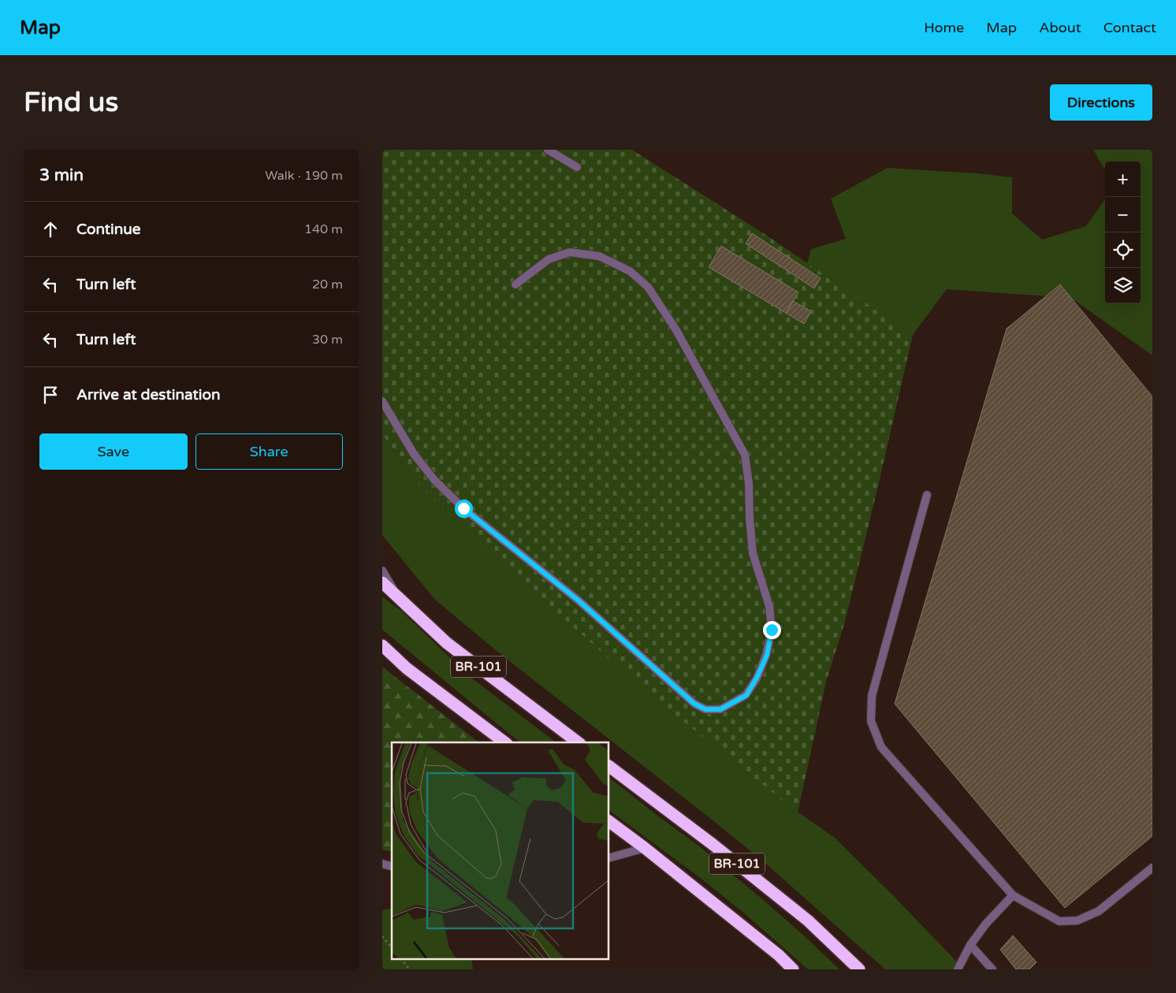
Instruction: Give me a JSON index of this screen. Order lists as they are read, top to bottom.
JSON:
{
  "streets": {
    "highway": ["BR-101"]
  },
  "page": {
    "header": "Map",
    "nav": [
      "Home",
      "Map",
      "About",
      "Contact"
    ],
    "buttons": [
      "Directions",
      ["Save", "Share"]
    ],
    "title": "Find us",
    "heading": ["3 min", "Walk · 190 m"],
    "map_buttons": ["+", "−"],
    "list": [
      ["Continue", "140 m"],
      ["Turn left", "20 m"],
      ["Turn left", "30 m"],
      "Arrive at destination"
    ]
  }
}
